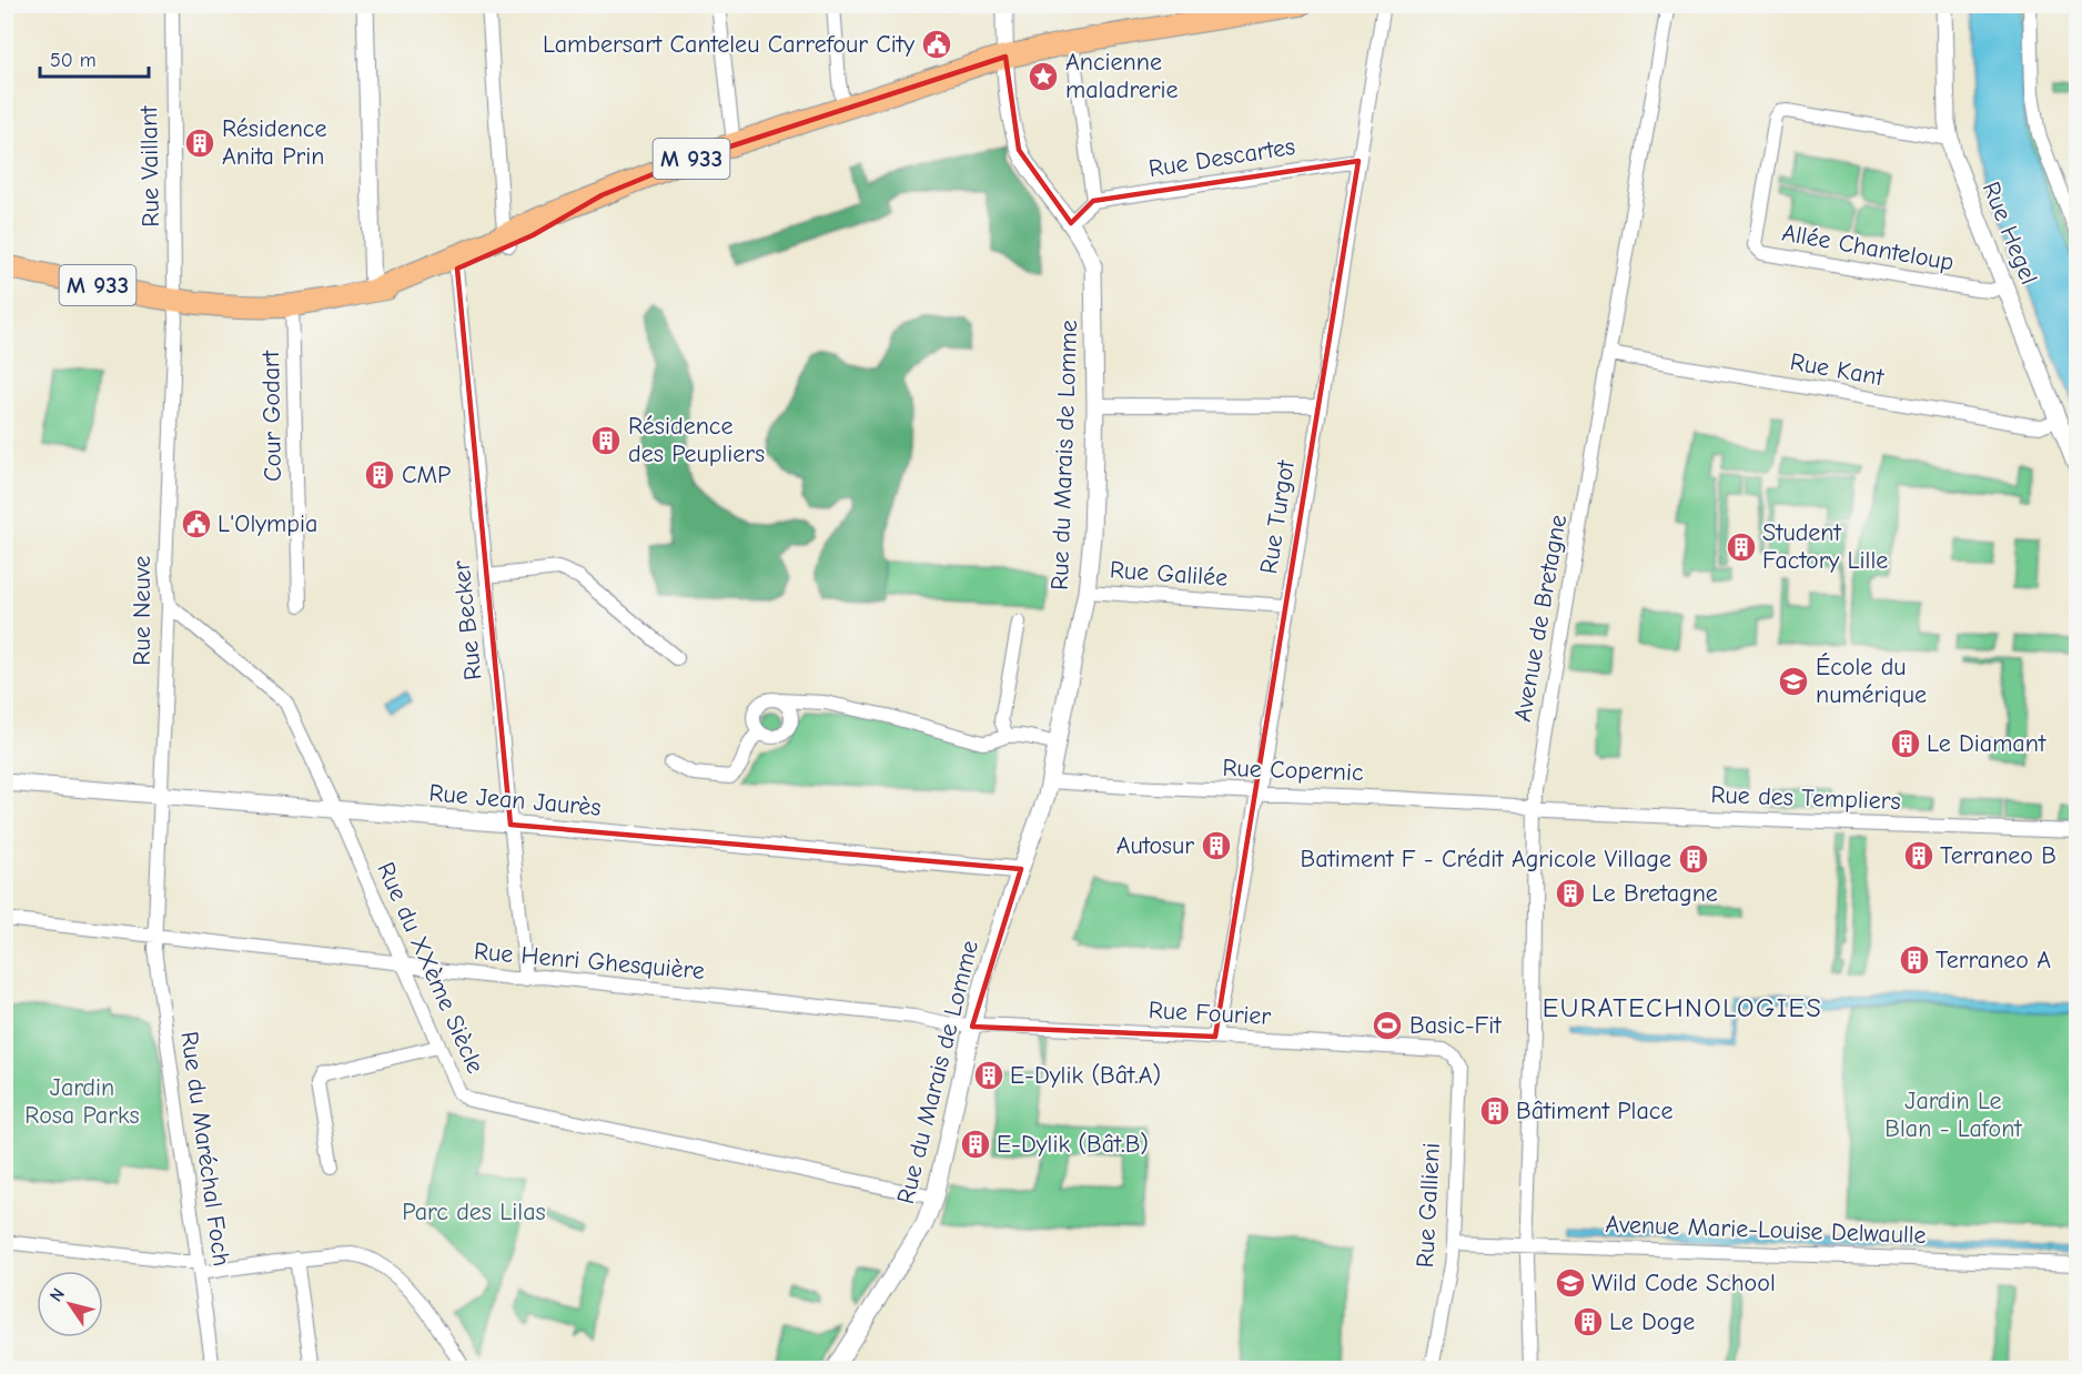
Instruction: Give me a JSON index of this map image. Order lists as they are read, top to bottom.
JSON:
{
  "streets": {
    "main road": ["M 933"],
    "street": [
      "Rue Descartes",
      "Rue Vaillant",
      "Rue Hegel",
      "Allée Chanteloup",
      "Rue Kant",
      "Cour Godart",
      "Rue du Marais de Lomme",
      "Rue Turgot",
      "Rue Galilée",
      "Rue Neuve",
      "Avenue de Bretagne",
      "Rue Becker",
      "Rue Copernic",
      "Rue des Templiers",
      "Rue Jean Jaurès",
      "Rue Henri Ghesquière",
      "Rue du XXème Siècle",
      "Rue Fourier",
      "Rue du Maréchal Foch",
      "Rue Gallieni",
      "Avenue Marie-Louise Delwaulle"
    ]
  },
  "crossings": [
    ["Rue Descartes", "Rue Turgot"],
    ["M 933", "Rue Vaillant"],
    ["M 933", "Cour Godart"],
    ["M 933", "Rue du Marais de Lomme"],
    ["M 933", "Rue Neuve"],
    ["M 933", "Rue Becker"],
    ["Rue Vaillant", "Rue Neuve"],
    ["Rue Hegel", "Allée Chanteloup"],
    ["Rue Hegel", "Rue Kant"],
    ["Rue Kant", "Avenue de Bretagne"],
    ["Rue du Marais de Lomme", "Rue Galilée"],
    ["Rue du Marais de Lomme", "Rue Copernic"],
    ["Rue du Marais de Lomme", "Rue Jean Jaurès"],
    ["Rue du Marais de Lomme", "Rue Henri Ghesquière"],
    ["Rue du Marais de Lomme", "Rue du XXème Siècle"],
    ["Rue du Marais de Lomme", "Rue Fourier"],
    ["Rue Turgot", "Rue Galilée"],
    ["Rue Turgot", "Rue Copernic"],
    ["Rue Turgot", "Rue Fourier"],
    ["Rue Neuve", "Rue Jean Jaurès"],
    ["Rue Neuve", "Rue Henri Ghesquière"],
    ["Rue Neuve", "Rue du XXème Siècle"],
    ["Rue Neuve", "Rue du Maréchal Foch"],
    ["Avenue de Bretagne", "Rue Copernic"],
    ["Avenue de Bretagne", "Rue des Templiers"],
    ["Avenue de Bretagne", "Avenue Marie-Louise Delwaulle"],
    ["Rue Becker", "Rue Jean Jaurès"],
    ["Rue Becker", "Rue Henri Ghesquière"],
    ["Rue Copernic", "Rue des Templiers"],
    ["Rue Jean Jaurès", "Rue du XXème Siècle"],
    ["Rue Henri Ghesquière", "Rue du XXème Siècle"],
    ["Rue Henri Ghesquière", "Rue Fourier"],
    ["Rue Henri Ghesquière", "Rue du Maréchal Foch"],
    ["Rue Fourier", "Rue Gallieni"],
    ["Rue Gallieni", "Avenue Marie-Louise Delwaulle"]
  ],
  "districts": ["EURATECHNOLOGIES"],
  "parks": ["Jardin Rosa Parks", "Jardin Le Blan - Lafont", "Parc des Lilas"],
  "places": {
    "public building": ["Lambersart Canteleu Carrefour City", "L'Olympia"],
    "place": ["Ancienne maladrerie"],
    "building": [
      "Résidence Anita Prin",
      "Résidence des Peupliers",
      "CMP",
      "Student Factory Lille",
      "Le Diamant",
      "Autosur",
      "Terraneo B",
      "Batiment F - Crédit Agricole Village",
      "Le Bretagne",
      "Terraneo A",
      "E-Dylik (Bât.A)",
      "Bâtiment Place",
      "E-Dylik (Bât.B)",
      "Le Doge"
    ],
    "school or university": ["École du numérique", "Wild Code School"],
    "sports": ["Basic-Fit"]
  },
  "scale_bar": "50 m",
  "north": "top left"
}
